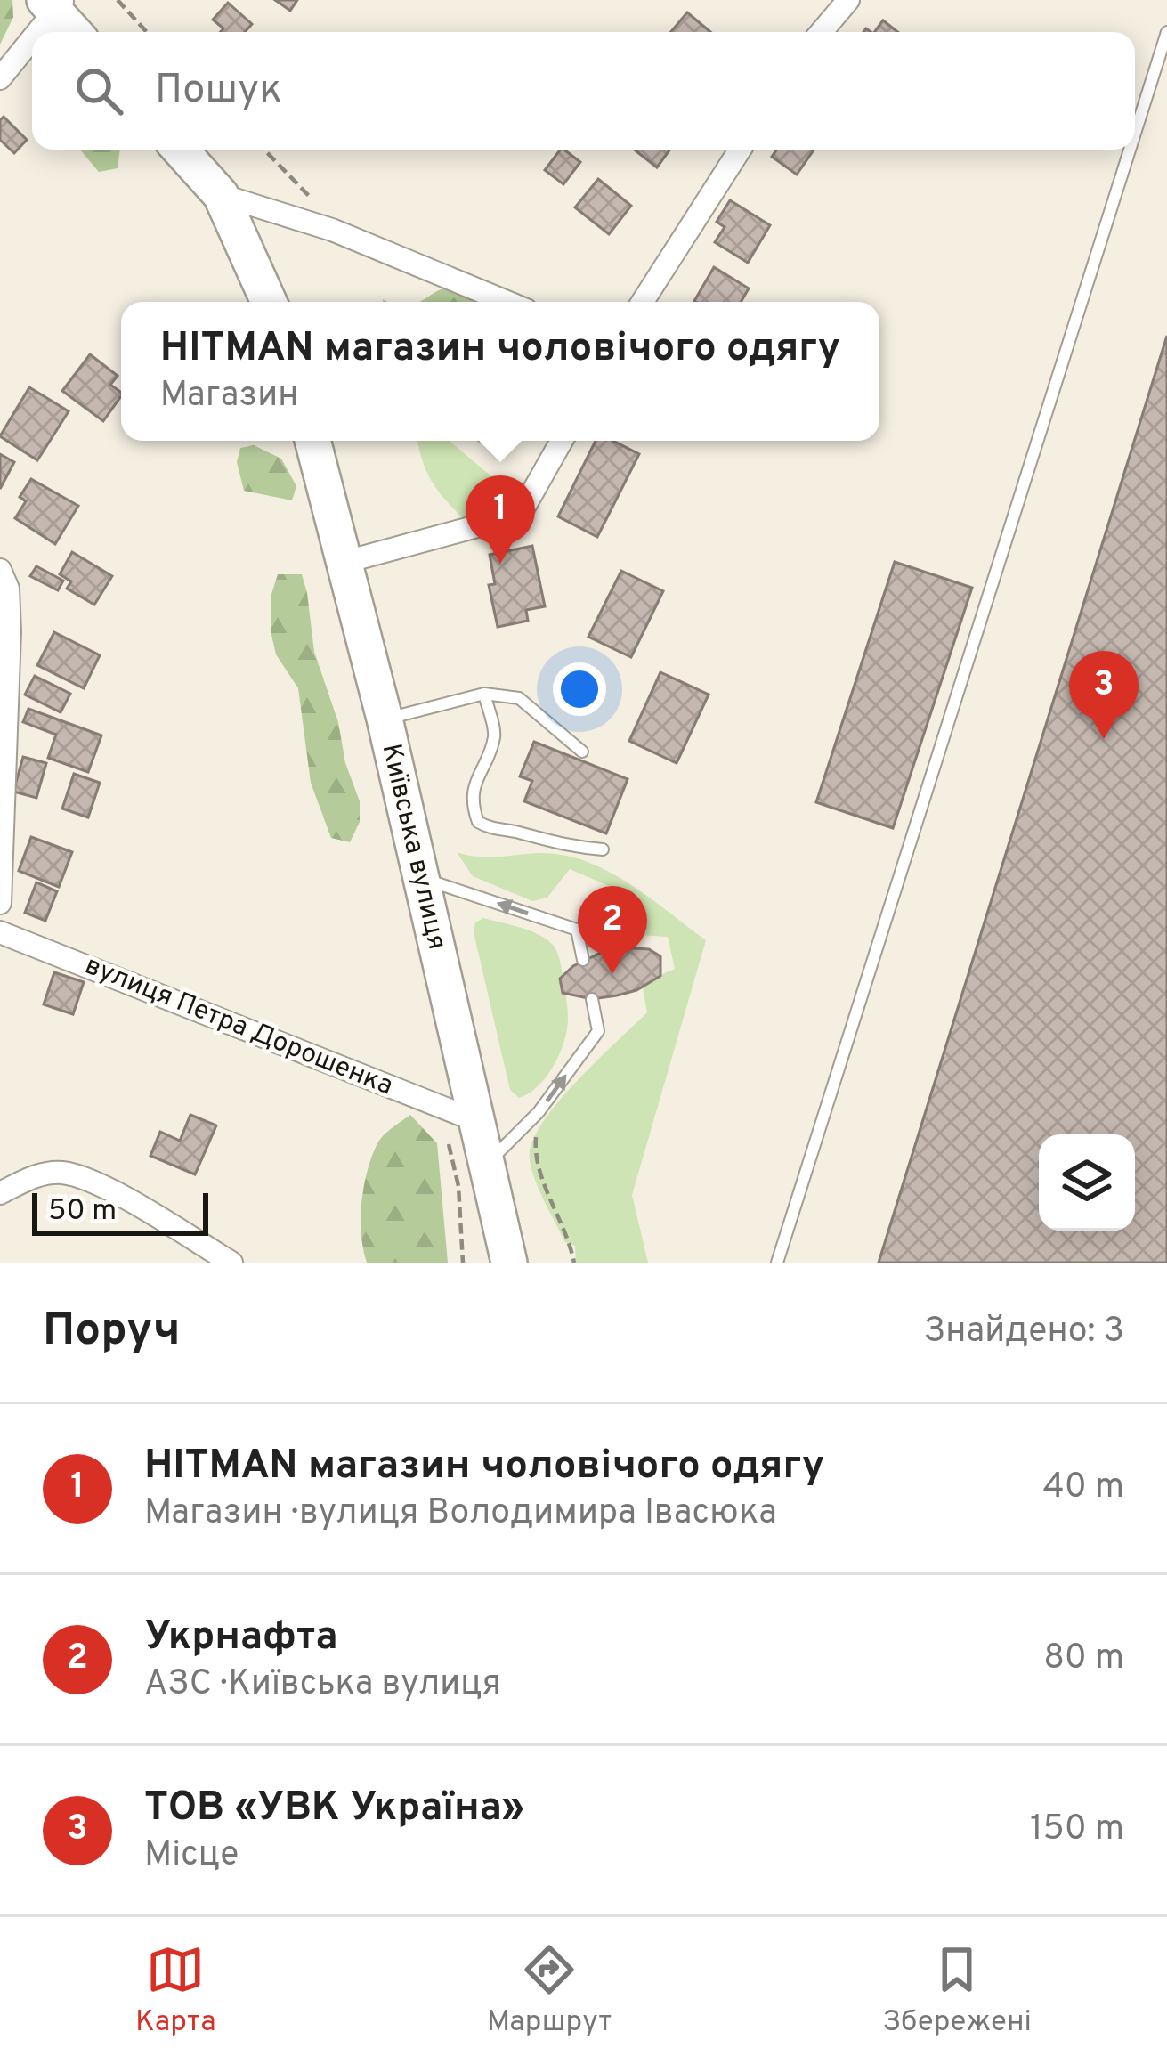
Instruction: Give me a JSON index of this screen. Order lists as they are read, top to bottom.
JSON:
{
  "streets": {
    "highway": ["Київська вулиця"],
    "street": ["вулиця Петра Дорошенка"]
  },
  "crossings": [
    ["Київська вулиця", "вулиця Петра Дорошенка"]
  ],
  "scale_bar": "50 m",
  "page": {
    "search": "Пошук",
    "popup": ["HITMAN магазин чоловічого одягу", "Магазин"],
    "pins": ["1", "3", "2"],
    "scale": "50 m",
    "heading": ["Поруч", "Знайдено: 3"],
    "list": [
      {
        "mark": "1",
        "name": "HITMAN магазин чоловічого одягу",
        "note": "Магазин · вулиця Володимира Івасюка",
        "value": "40 m"
      },
      {
        "mark": "2",
        "name": "Укрнафта",
        "note": "АЗС · Київська вулиця",
        "value": "80 m"
      },
      {
        "mark": "3",
        "name": "ТОВ «УВК Україна»",
        "note": "Місце",
        "value": "150 m"
      }
    ],
    "nav": ["Карта", "Маршрут", "Збережені"]
  }
}
